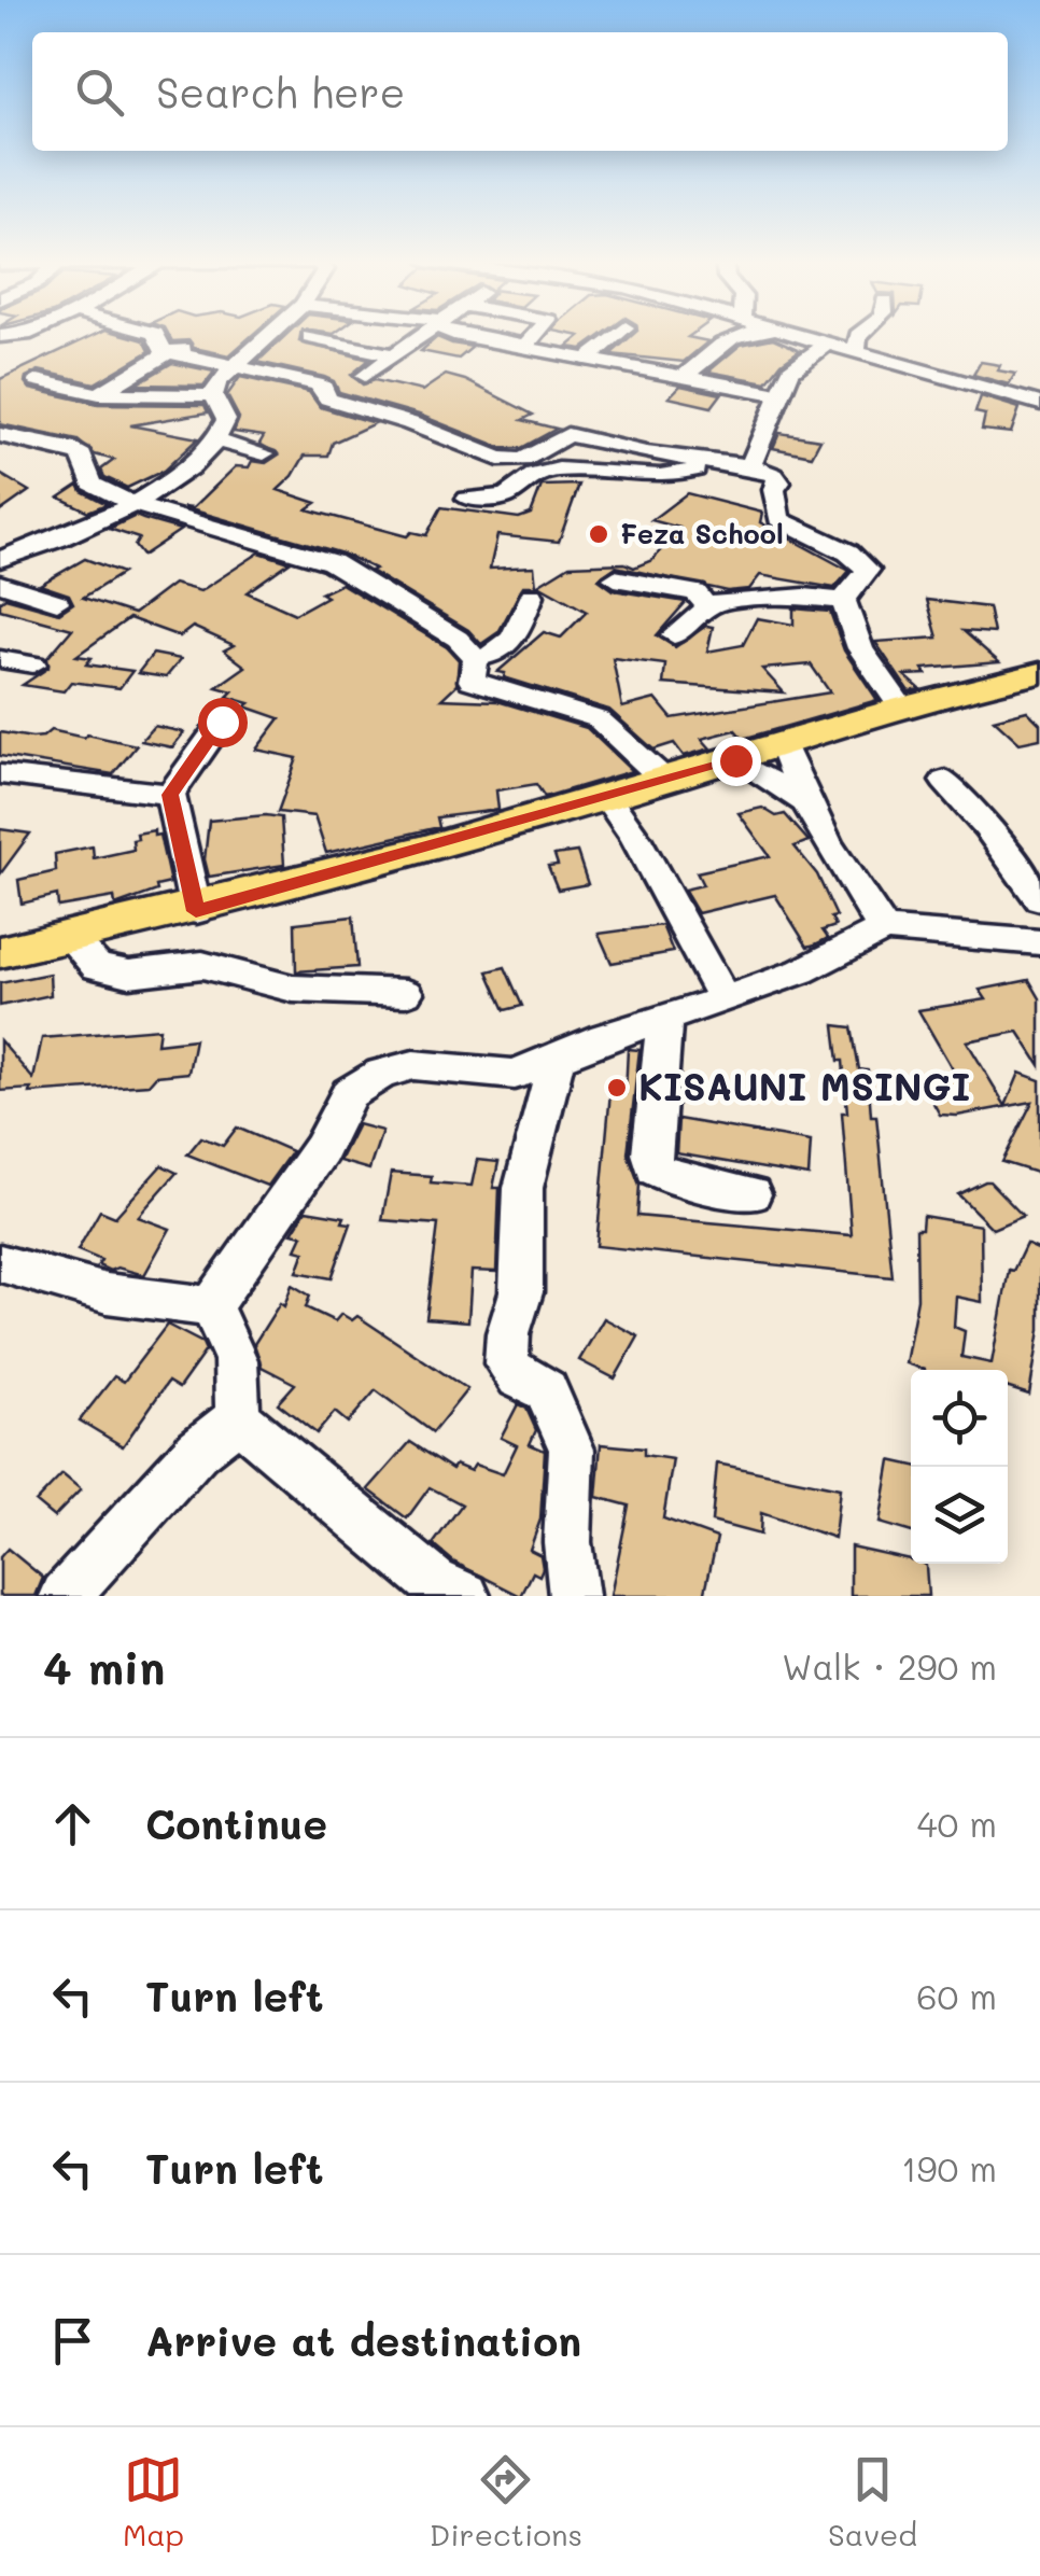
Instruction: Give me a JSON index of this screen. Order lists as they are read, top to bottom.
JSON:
{
  "places": ["Feza School", "KISAUNI MSINGI"],
  "page": {
    "search": "Search here",
    "heading": ["4 min", "Walk · 290 m"],
    "list": [
      ["Continue", "40 m"],
      ["Turn left", "60 m"],
      ["Turn left", "190 m"],
      "Arrive at destination"
    ],
    "nav": ["Map", "Directions", "Saved"]
  }
}
